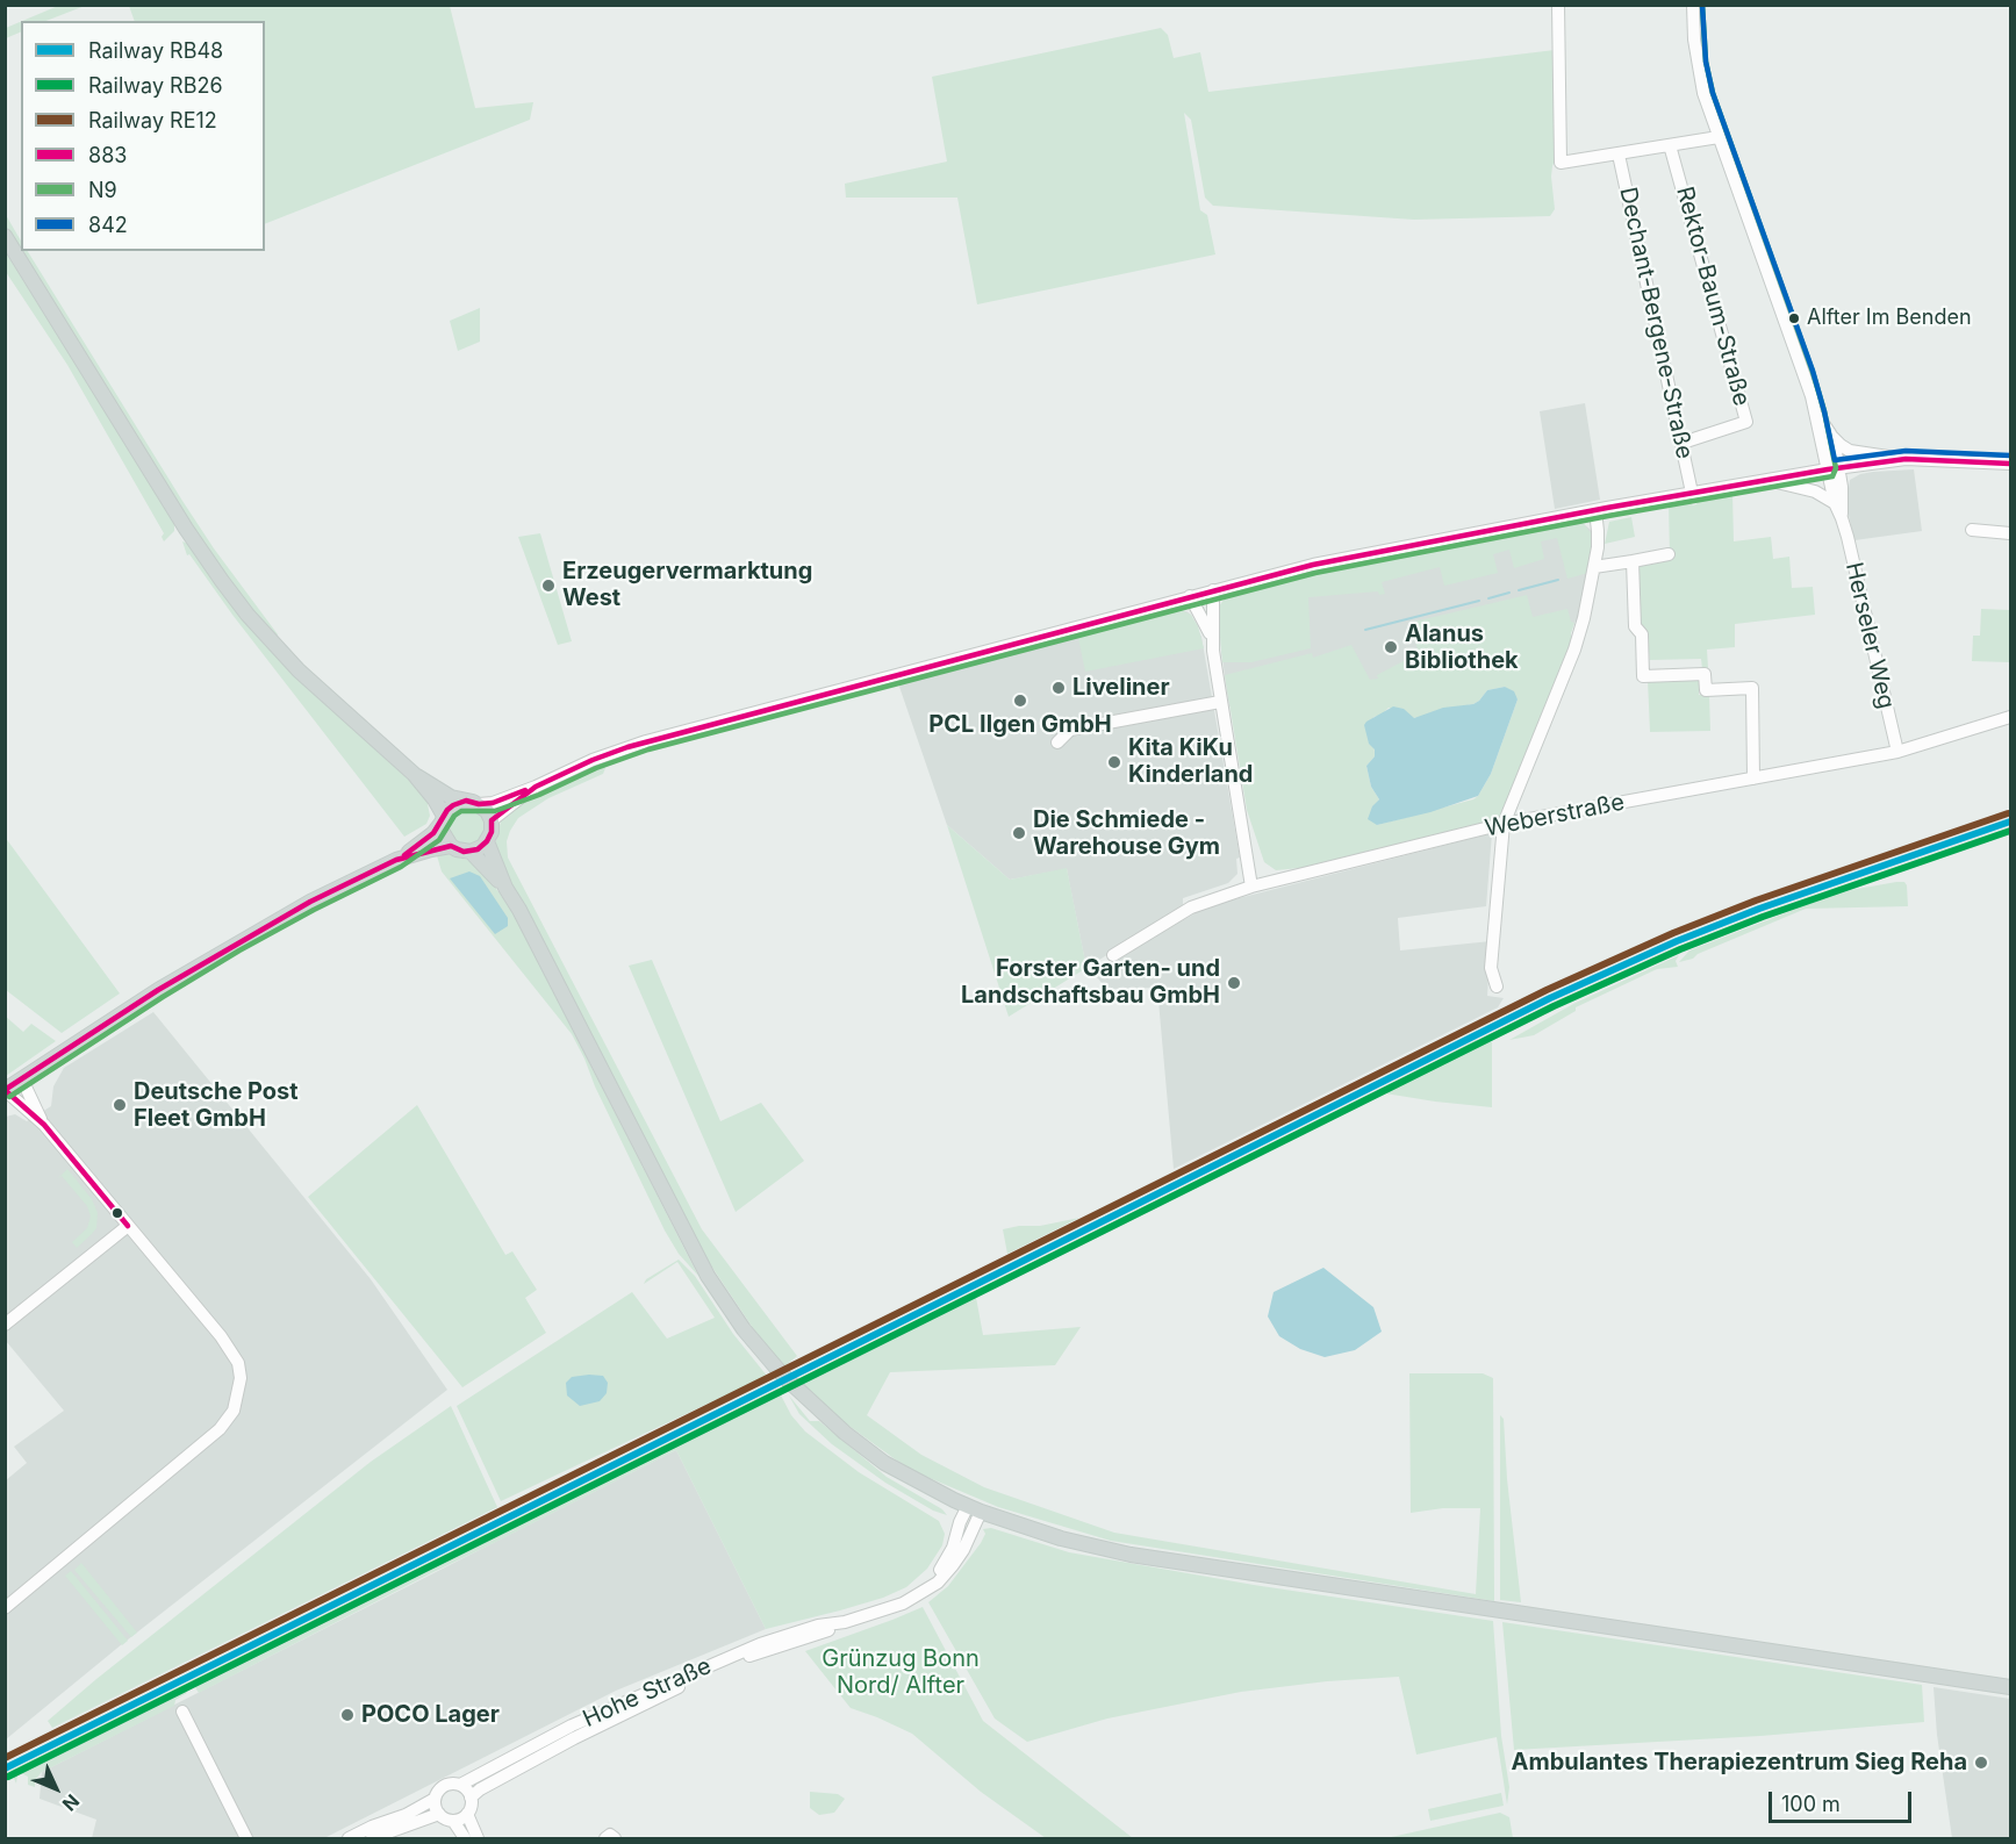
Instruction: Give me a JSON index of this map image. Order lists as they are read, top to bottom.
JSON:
{
  "streets": {
    "street": [
      "Rektor-Baum-Straße",
      "Dechant-Bergene-Straße",
      "Herseler Weg",
      "Weberstraße",
      "Hohe Straße"
    ]
  },
  "crossings": [
    ["Rektor-Baum-Straße", "Dechant-Bergene-Straße"],
    ["Herseler Weg", "Weberstraße"]
  ],
  "parks": ["Grünzug Bonn Nord/ Alfter"],
  "places": [
    "Alfter Im Benden",
    "Erzeugervermarktung West",
    "Alanus Bibliothek",
    "Liveliner",
    "PCL Ilgen GmbH",
    "Kita KiKu Kinderland",
    "Die Schmiede - Warehouse Gym",
    "Forster Garten- und Landschaftsbau GmbH",
    "Deutsche Post Fleet GmbH",
    "POCO Lager",
    "Ambulantes Therapiezentrum Sieg Reha"
  ],
  "lines": [
    "transit line N9",
    "transit line 842",
    "transit line 883",
    "rail line RE12",
    "rail line RB48",
    "rail line RB26"
  ],
  "legend": [
    "Railway RB48",
    "Railway RB26",
    "Railway RE12",
    "883",
    "N9",
    "842"
  ],
  "scale_bar": "100 m",
  "north": "bottom right"
}
